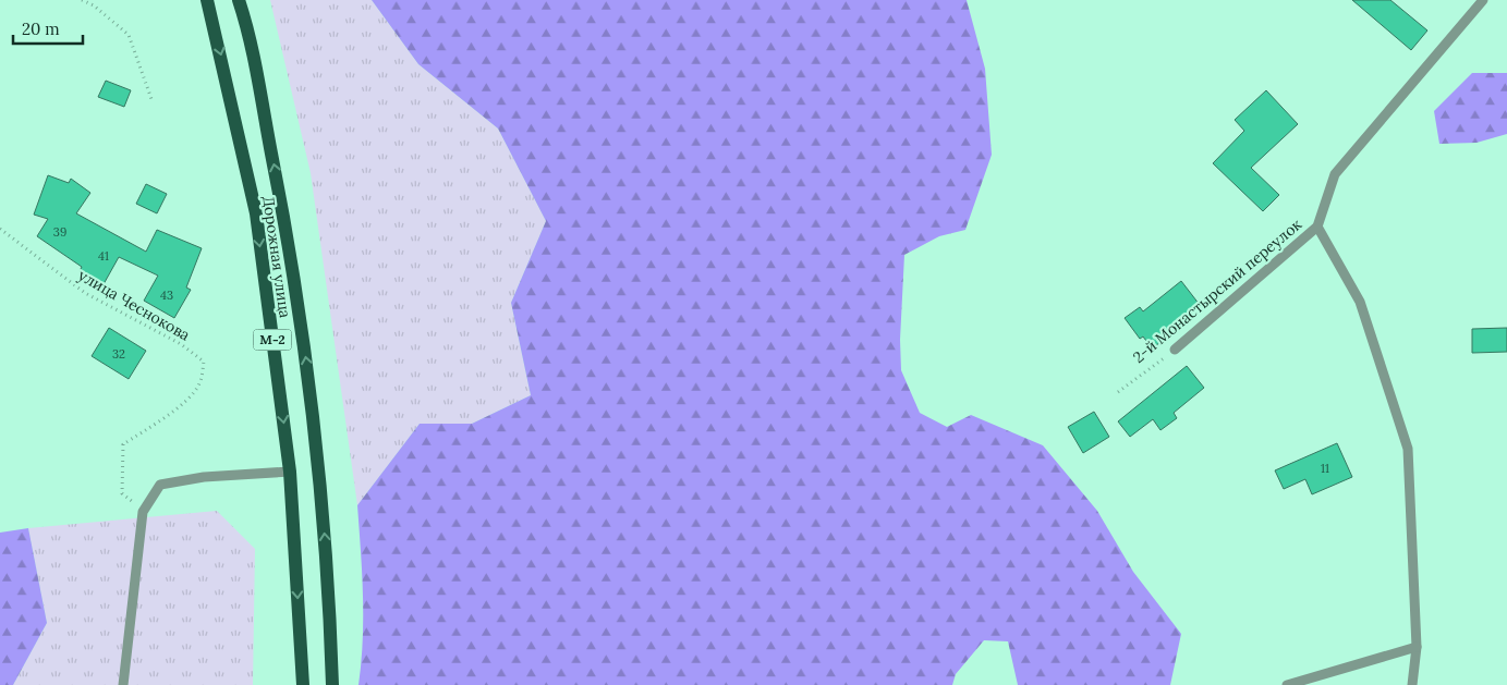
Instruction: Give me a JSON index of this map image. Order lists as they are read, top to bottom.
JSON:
{
  "streets": {
    "main road": ["Дорожная улица", "М-2"],
    "lane": ["2-й Монастырский переулок"],
    "path": ["улица Чеснокова"]
  },
  "house_numbers": [
    "39",
    "41",
    "43",
    "32",
    "11"
  ],
  "scale_bar": "20 m"
}
